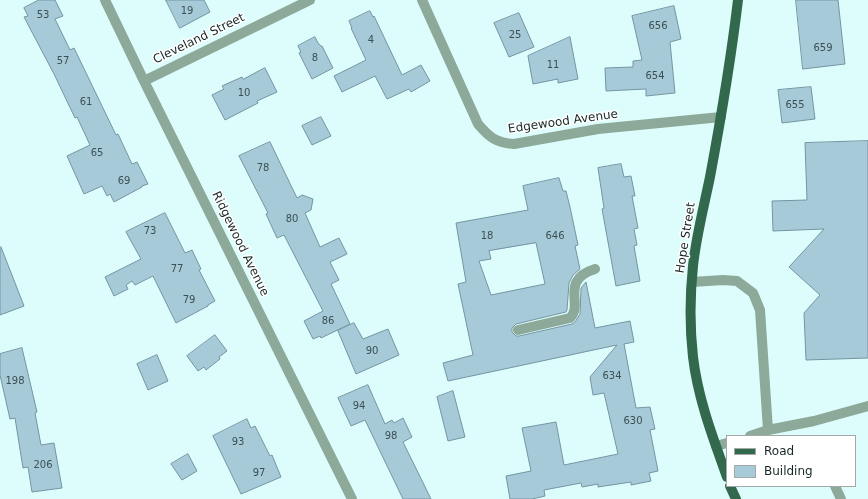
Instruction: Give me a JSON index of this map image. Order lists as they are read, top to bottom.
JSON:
{
  "streets": {
    "main road": ["Hope Street"],
    "street": ["Cleveland Street", "Edgewood Avenue", "Ridgewood Avenue"]
  },
  "crossings": [
    ["Cleveland Street", "Ridgewood Avenue"],
    ["Edgewood Avenue", "Hope Street"]
  ],
  "house_numbers": [
    "19",
    "53",
    "656",
    "25",
    "4",
    "659",
    "8",
    "57",
    "11",
    "654",
    "10",
    "61",
    "655",
    "65",
    "78",
    "69",
    "80",
    "73",
    "18",
    "646",
    "77",
    "79",
    "86",
    "90",
    "634",
    "198",
    "94",
    "630",
    "98",
    "93",
    "206",
    "97"
  ],
  "legend": ["Road", "Building"]
}
